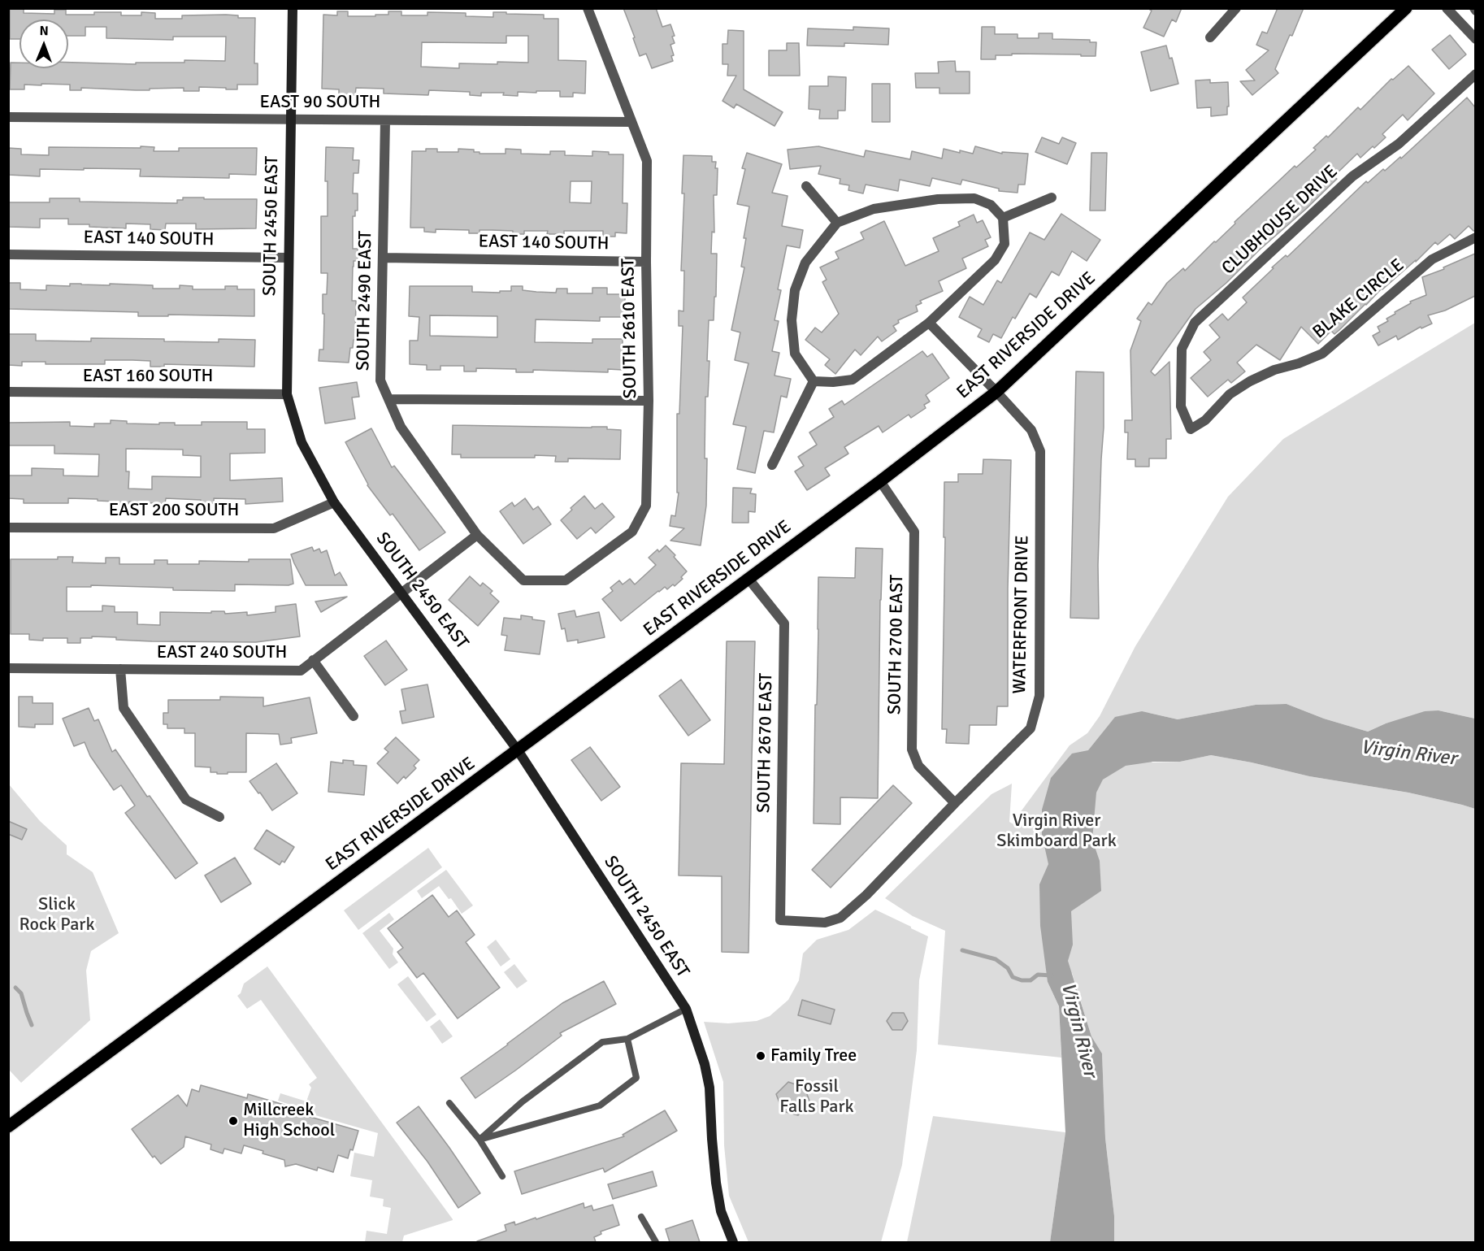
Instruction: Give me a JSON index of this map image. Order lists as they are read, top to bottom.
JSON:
{
  "streets": {
    "main road": ["EAST RIVERSIDE DRIVE"],
    "street": [
      "EAST 90 SOUTH",
      "CLUBHOUSE DRIVE",
      "SOUTH 2450 EAST",
      "EAST 140 SOUTH",
      "BLAKE CIRCLE",
      "SOUTH 2490 EAST",
      "SOUTH 2610 EAST",
      "EAST 160 SOUTH",
      "EAST 200 SOUTH",
      "WATERFRONT DRIVE",
      "SOUTH 2700 EAST",
      "EAST 240 SOUTH",
      "SOUTH 2670 EAST"
    ]
  },
  "crossings": [
    ["EAST 90 SOUTH", "SOUTH 2450 EAST"],
    ["EAST 90 SOUTH", "SOUTH 2490 EAST"],
    ["EAST 90 SOUTH", "SOUTH 2610 EAST"],
    ["CLUBHOUSE DRIVE", "BLAKE CIRCLE"],
    ["SOUTH 2450 EAST", "EAST 140 SOUTH"],
    ["SOUTH 2450 EAST", "EAST RIVERSIDE DRIVE"],
    ["SOUTH 2450 EAST", "EAST 160 SOUTH"],
    ["SOUTH 2450 EAST", "EAST 200 SOUTH"],
    ["SOUTH 2450 EAST", "EAST 240 SOUTH"],
    ["EAST 140 SOUTH", "SOUTH 2490 EAST"],
    ["EAST 140 SOUTH", "SOUTH 2610 EAST"],
    ["SOUTH 2490 EAST", "SOUTH 2610 EAST"],
    ["SOUTH 2490 EAST", "EAST 240 SOUTH"],
    ["EAST RIVERSIDE DRIVE", "WATERFRONT DRIVE"],
    ["EAST RIVERSIDE DRIVE", "SOUTH 2700 EAST"],
    ["EAST RIVERSIDE DRIVE", "SOUTH 2670 EAST"],
    ["WATERFRONT DRIVE", "SOUTH 2700 EAST"],
    ["WATERFRONT DRIVE", "SOUTH 2670 EAST"]
  ],
  "water": ["Virgin River"],
  "parks": ["Virgin River Skimboard Park", "Slick Rock Park", "Fossil Falls Park"],
  "places": ["Family Tree", "Millcreek High School"],
  "north": "top"
}
